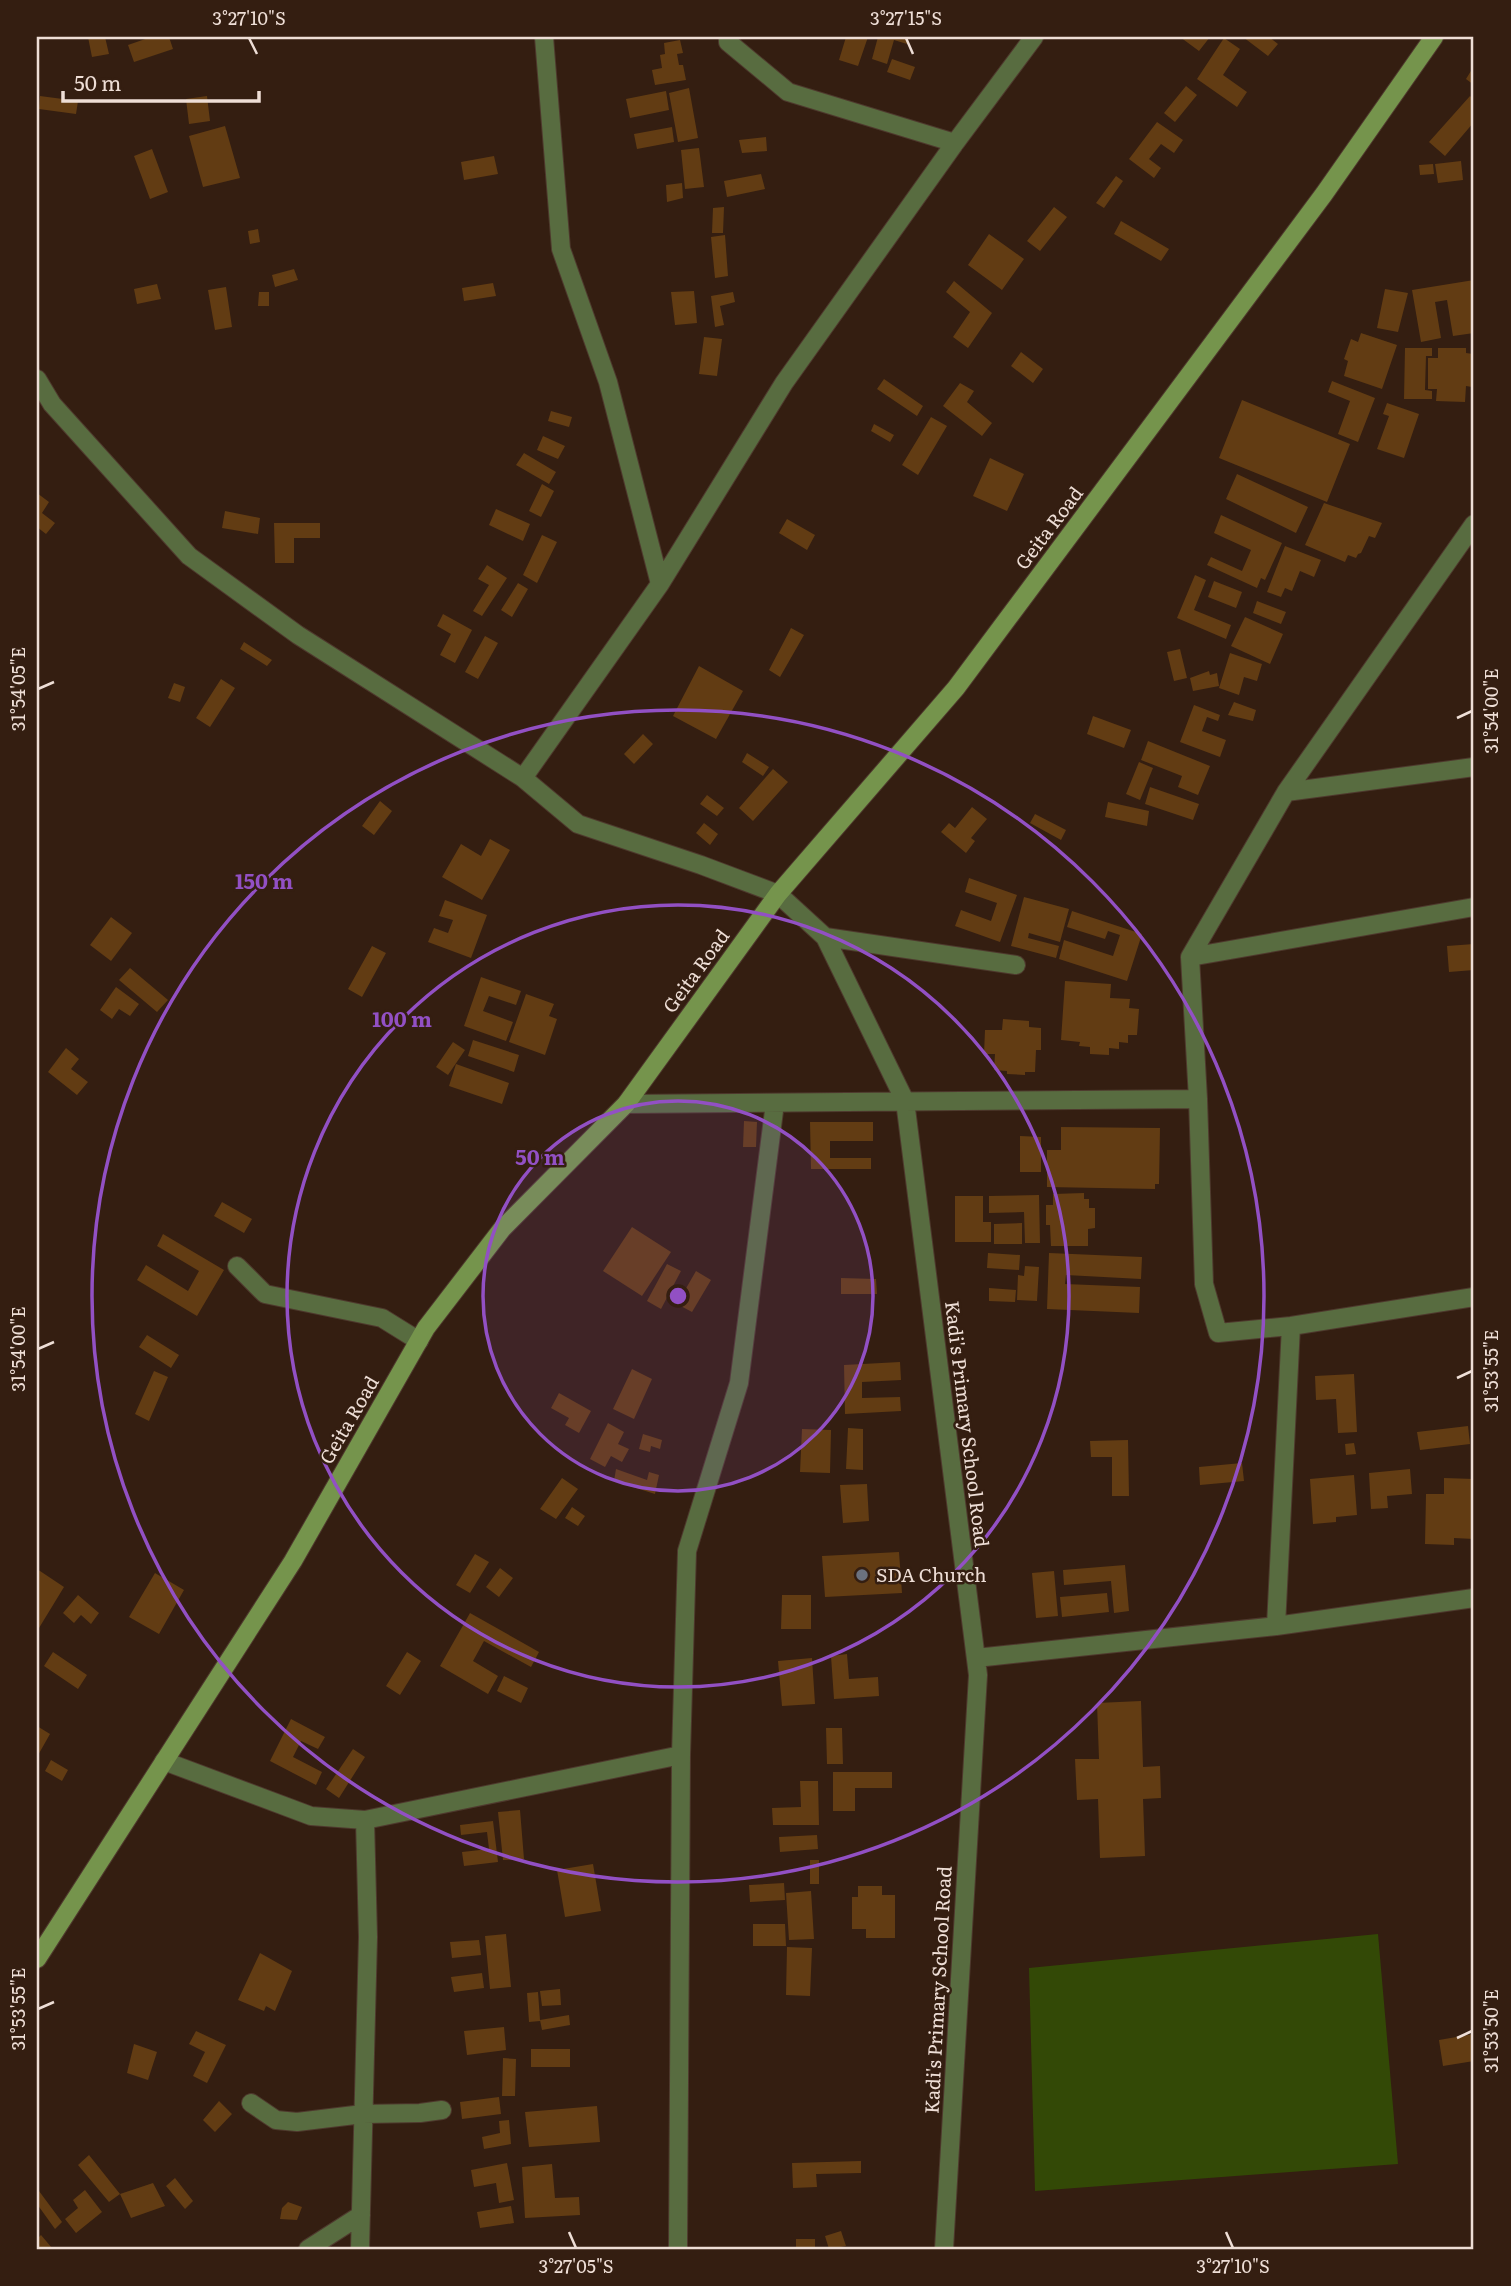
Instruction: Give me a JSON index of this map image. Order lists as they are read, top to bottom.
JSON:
{
  "streets": {
    "main road": ["Geita Road"],
    "street": ["Kadi's Primary School Road"]
  },
  "crossings": [
    ["Geita Road", "Kadi's Primary School Road"]
  ],
  "places": ["SDA Church"],
  "scale_bar": "50 m",
  "coordinates": [
    "3°27'10\"S",
    "3°27'15\"S",
    "31°54'05\"E",
    "31°54'00\"E",
    "31°53'55\"E",
    "31°53'50\"E",
    "3°27'05\"S"
  ],
  "rings": ["150 m", "100 m", "50 m"]
}
